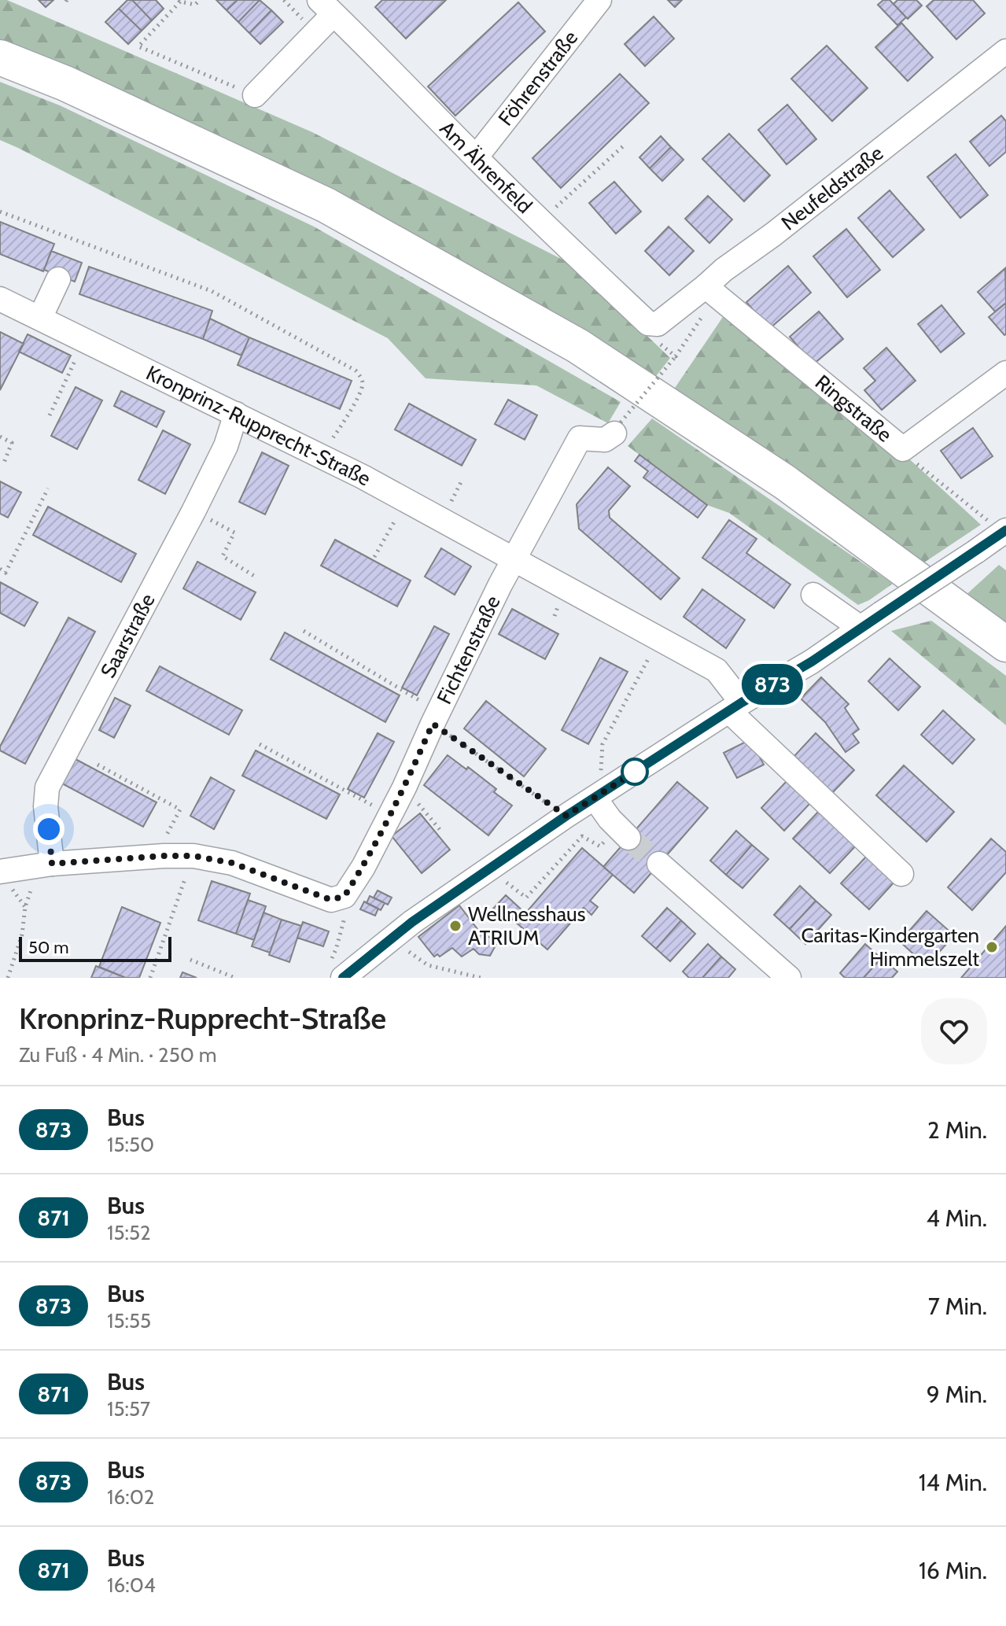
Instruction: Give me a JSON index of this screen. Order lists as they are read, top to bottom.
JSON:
{
  "streets": {
    "street": [
      "Föhrenstraße",
      "Am Ährenfeld",
      "Neufeldstraße",
      "Ringstraße",
      "Kronprinz-Rupprecht-Straße",
      "Saarstraße",
      "Fichtenstraße"
    ]
  },
  "crossings": [
    ["Föhrenstraße", "Am Ährenfeld"],
    ["Am Ährenfeld", "Neufeldstraße"],
    ["Neufeldstraße", "Ringstraße"],
    ["Kronprinz-Rupprecht-Straße", "Saarstraße"],
    ["Kronprinz-Rupprecht-Straße", "Fichtenstraße"],
    ["Saarstraße", "Fichtenstraße"]
  ],
  "places": ["Wellnesshaus ATRIUM", "Caritas-Kindergarten Himmelszelt"],
  "lines": ["bus line 873"],
  "scale_bar": "50 m",
  "page": {
    "on_map": "873",
    "scale": "50 m",
    "heading": ["Kronprinz-Rupprecht-Straße", "Zu Fuß · 4 Min. · 250 m"],
    "list": [
      {
        "mark": "873",
        "name": "Bus",
        "note": "15:50",
        "value": "2 Min."
      },
      {
        "mark": "871",
        "name": "Bus",
        "note": "15:52",
        "value": "4 Min."
      },
      {
        "mark": "873",
        "name": "Bus",
        "note": "15:55",
        "value": "7 Min."
      },
      {
        "mark": "871",
        "name": "Bus",
        "note": "15:57",
        "value": "9 Min."
      },
      {
        "mark": "873",
        "name": "Bus",
        "note": "16:02",
        "value": "14 Min."
      },
      {
        "mark": "871",
        "name": "Bus",
        "note": "16:04",
        "value": "16 Min."
      }
    ]
  }
}
